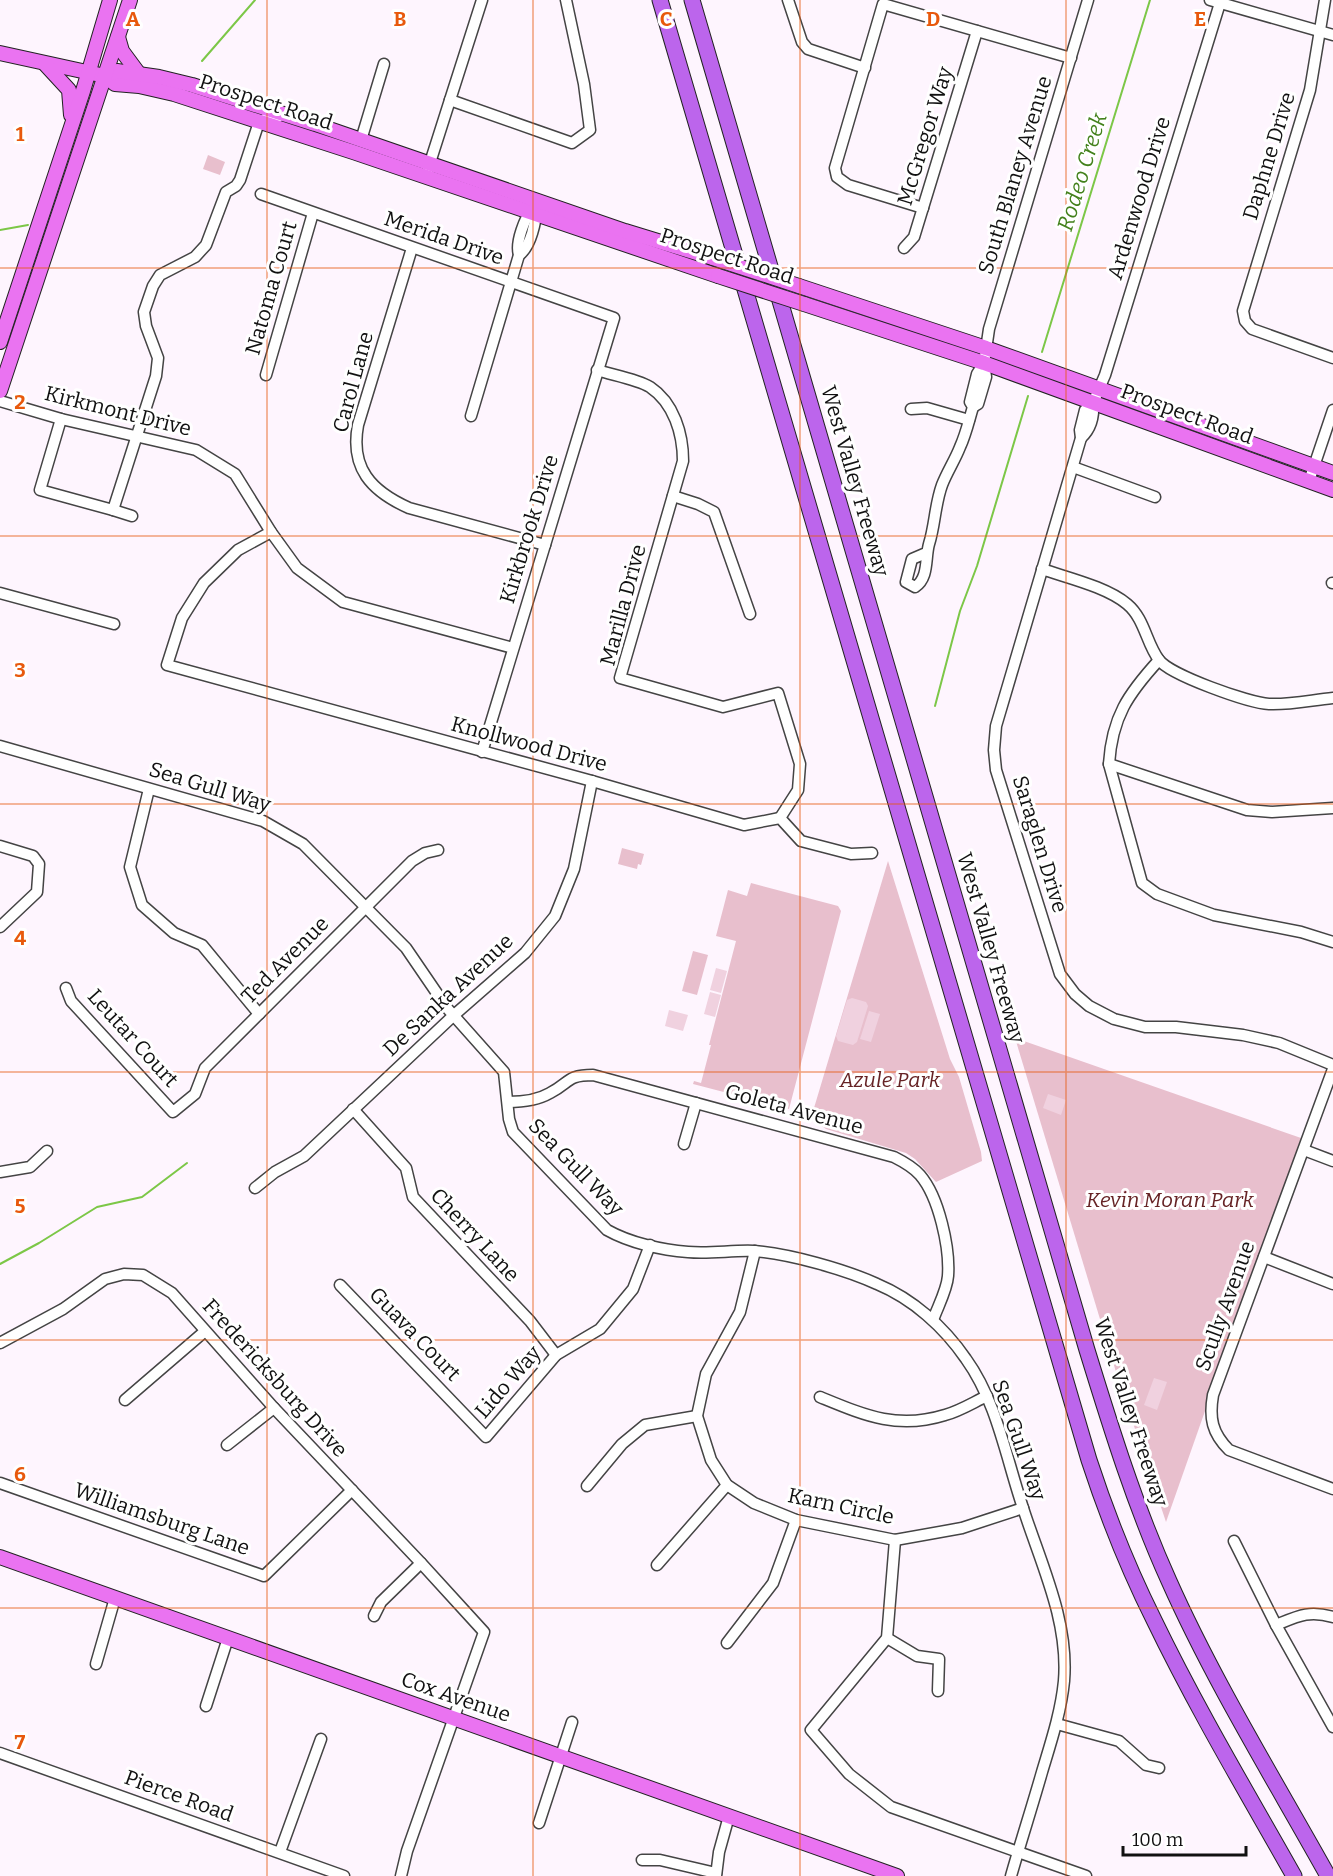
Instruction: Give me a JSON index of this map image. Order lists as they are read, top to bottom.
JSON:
{
  "streets": {
    "highway": ["West Valley Freeway"],
    "main road": ["Prospect Road", "Cox Avenue"],
    "street": [
      "McGregor Way",
      "Daphne Drive",
      "South Blaney Avenue",
      "Ardenwood Drive",
      "Merida Drive",
      "Natoma Court",
      "Carol Lane",
      "Kirkmont Drive",
      "Kirkbrook Drive",
      "Marilla Drive",
      "Knollwood Drive",
      "Sea Gull Way",
      "Saraglen Drive",
      "Ted Avenue",
      "De Sanka Avenue",
      "Leutar Court",
      "Goleta Avenue",
      "Cherry Lane",
      "Scully Avenue",
      "Guava Court",
      "Fredericksburg Drive",
      "Lido Way",
      "Karn Circle",
      "Williamsburg Lane",
      "Pierce Road"
    ]
  },
  "crossings": [
    ["Prospect Road", "South Blaney Avenue"],
    ["Prospect Road", "Ardenwood Drive"],
    ["Prospect Road", "Saraglen Drive"],
    ["Ardenwood Drive", "Saraglen Drive"],
    ["Merida Drive", "Natoma Court"],
    ["Merida Drive", "Carol Lane"],
    ["Merida Drive", "Kirkbrook Drive"],
    ["Carol Lane", "Kirkbrook Drive"],
    ["Kirkmont Drive", "Kirkbrook Drive"],
    ["Kirkmont Drive", "Knollwood Drive"],
    ["Kirkbrook Drive", "Marilla Drive"],
    ["Kirkbrook Drive", "Knollwood Drive"],
    ["Marilla Drive", "Knollwood Drive"],
    ["Knollwood Drive", "De Sanka Avenue"],
    ["Sea Gull Way", "Ted Avenue"],
    ["Sea Gull Way", "De Sanka Avenue"],
    ["Sea Gull Way", "Goleta Avenue"],
    ["Sea Gull Way", "Lido Way"],
    ["Sea Gull Way", "Karn Circle"],
    ["Saraglen Drive", "Scully Avenue"],
    ["Ted Avenue", "Leutar Court"],
    ["De Sanka Avenue", "Cherry Lane"],
    ["Cherry Lane", "Lido Way"],
    ["Guava Court", "Lido Way"],
    ["Fredericksburg Drive", "Williamsburg Lane"],
    ["Fredericksburg Drive", "Cox Avenue"]
  ],
  "water": ["Rodeo Creek"],
  "parks": ["Azule Park", "Kevin Moran Park"],
  "scale_bar": "100 m",
  "grid": {
    "columns": [
      "A",
      "B",
      "C",
      "D",
      "E"
    ],
    "rows": [
      "1",
      "2",
      "3",
      "4",
      "5",
      "6",
      "7"
    ]
  }
}
